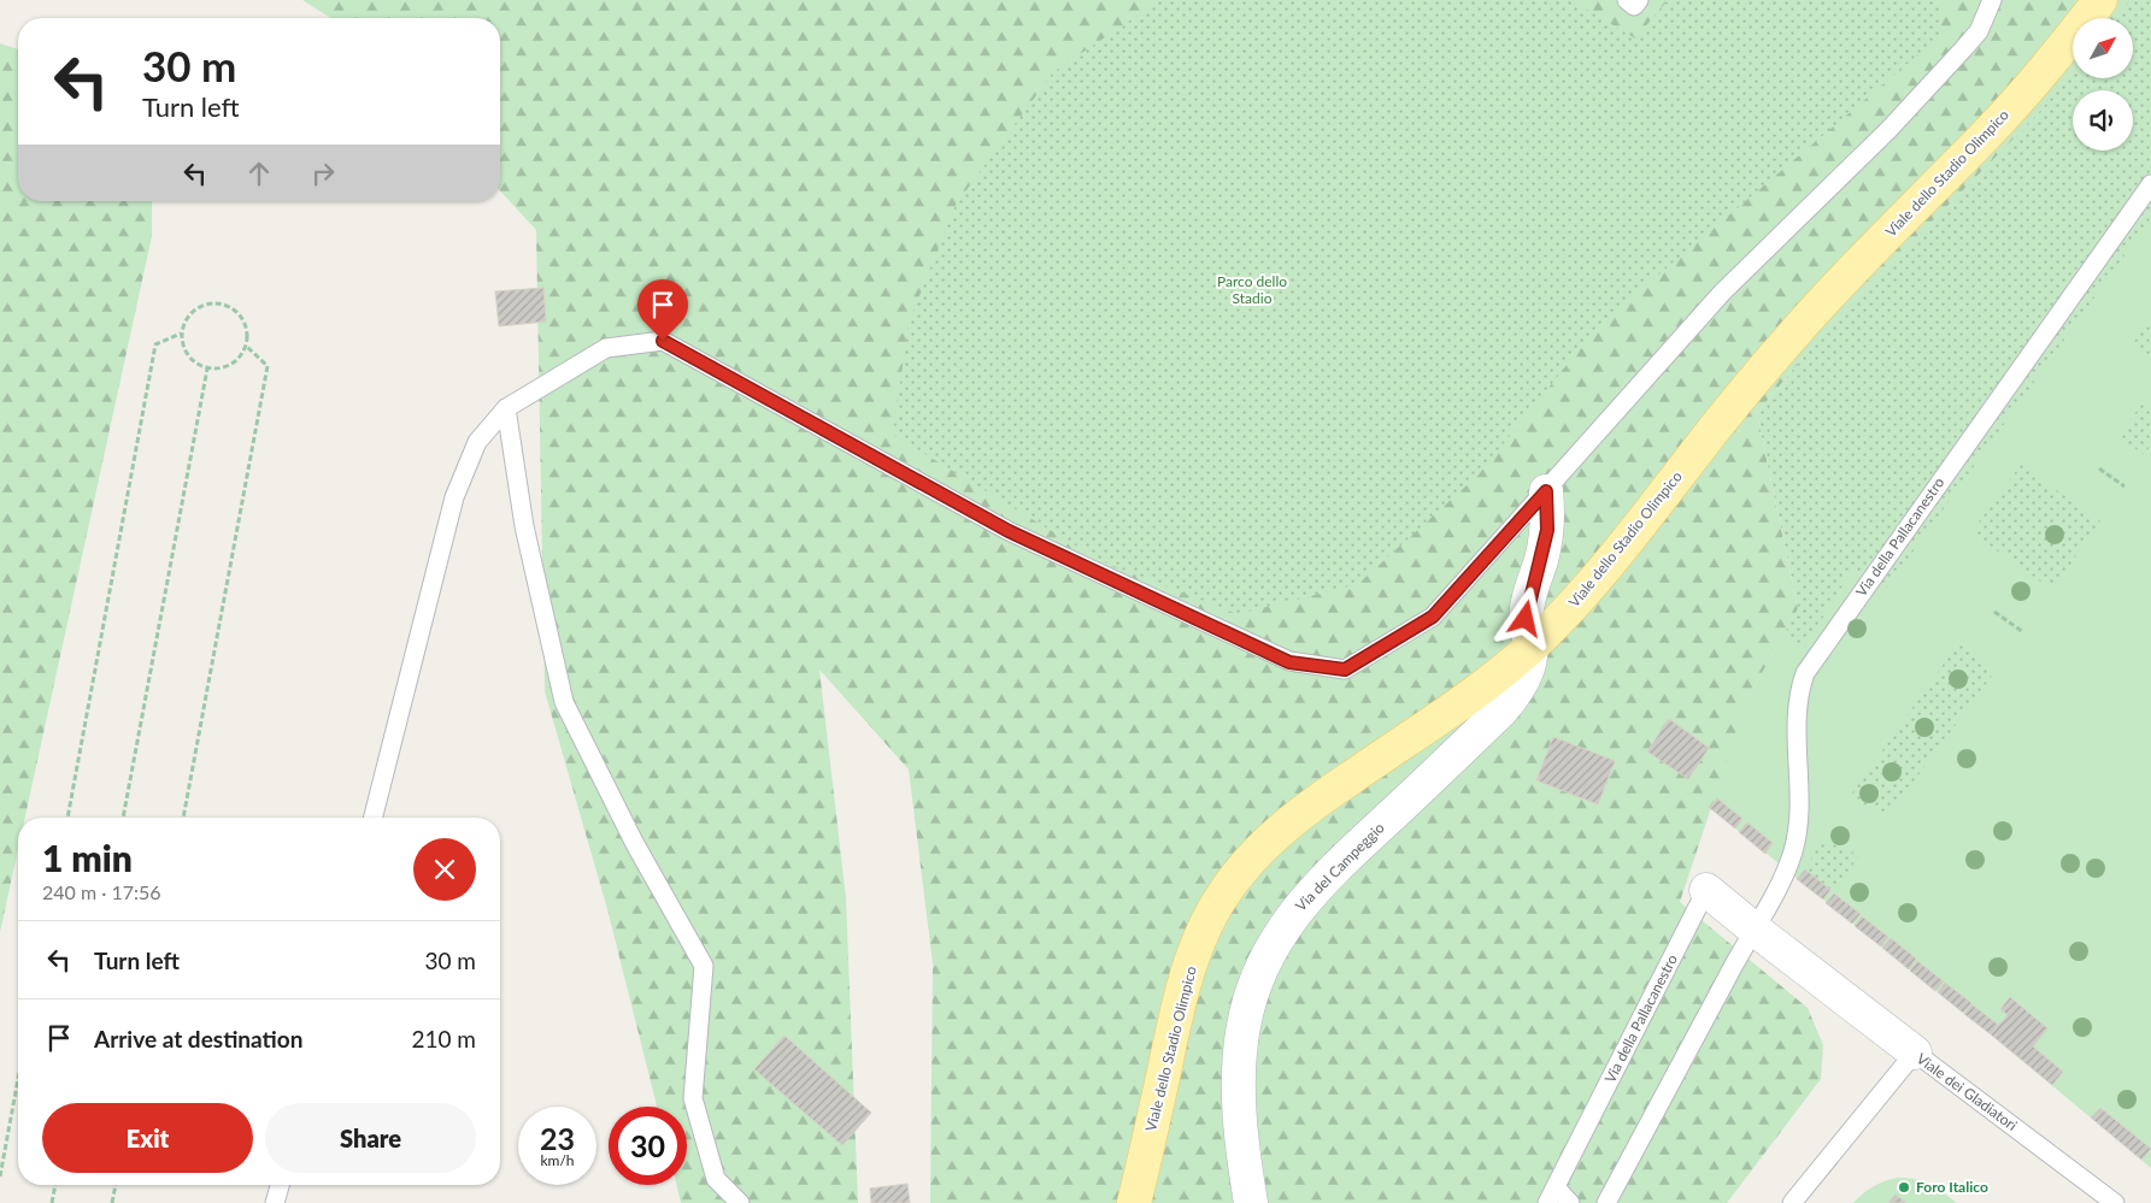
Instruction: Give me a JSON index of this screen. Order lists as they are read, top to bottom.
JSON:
{
  "streets": {
    "main road": ["Viale dello Stadio Olimpico"],
    "street": ["Via della Pallacanestro", "Via del Campeggio"],
    "lane": ["Viale dei Gladiatori"]
  },
  "crossings": [
    ["Viale dello Stadio Olimpico", "Via del Campeggio"],
    ["Via della Pallacanestro", "Viale dei Gladiatori"]
  ],
  "parks": ["Parco dello Stadio"],
  "places": ["Foro Italico"],
  "north": "top right",
  "page": {
    "turn": ["30 m", "Turn left"],
    "heading": ["1 min", "240 m · 17:56"],
    "list": [
      {
        "name": "Turn left",
        "value": "30 m"
      },
      {
        "name": "Arrive at destination",
        "value": "210 m"
      }
    ],
    "buttons": ["Exit", "Share"],
    "speed": "23 km/h",
    "limit": "30"
  }
}
